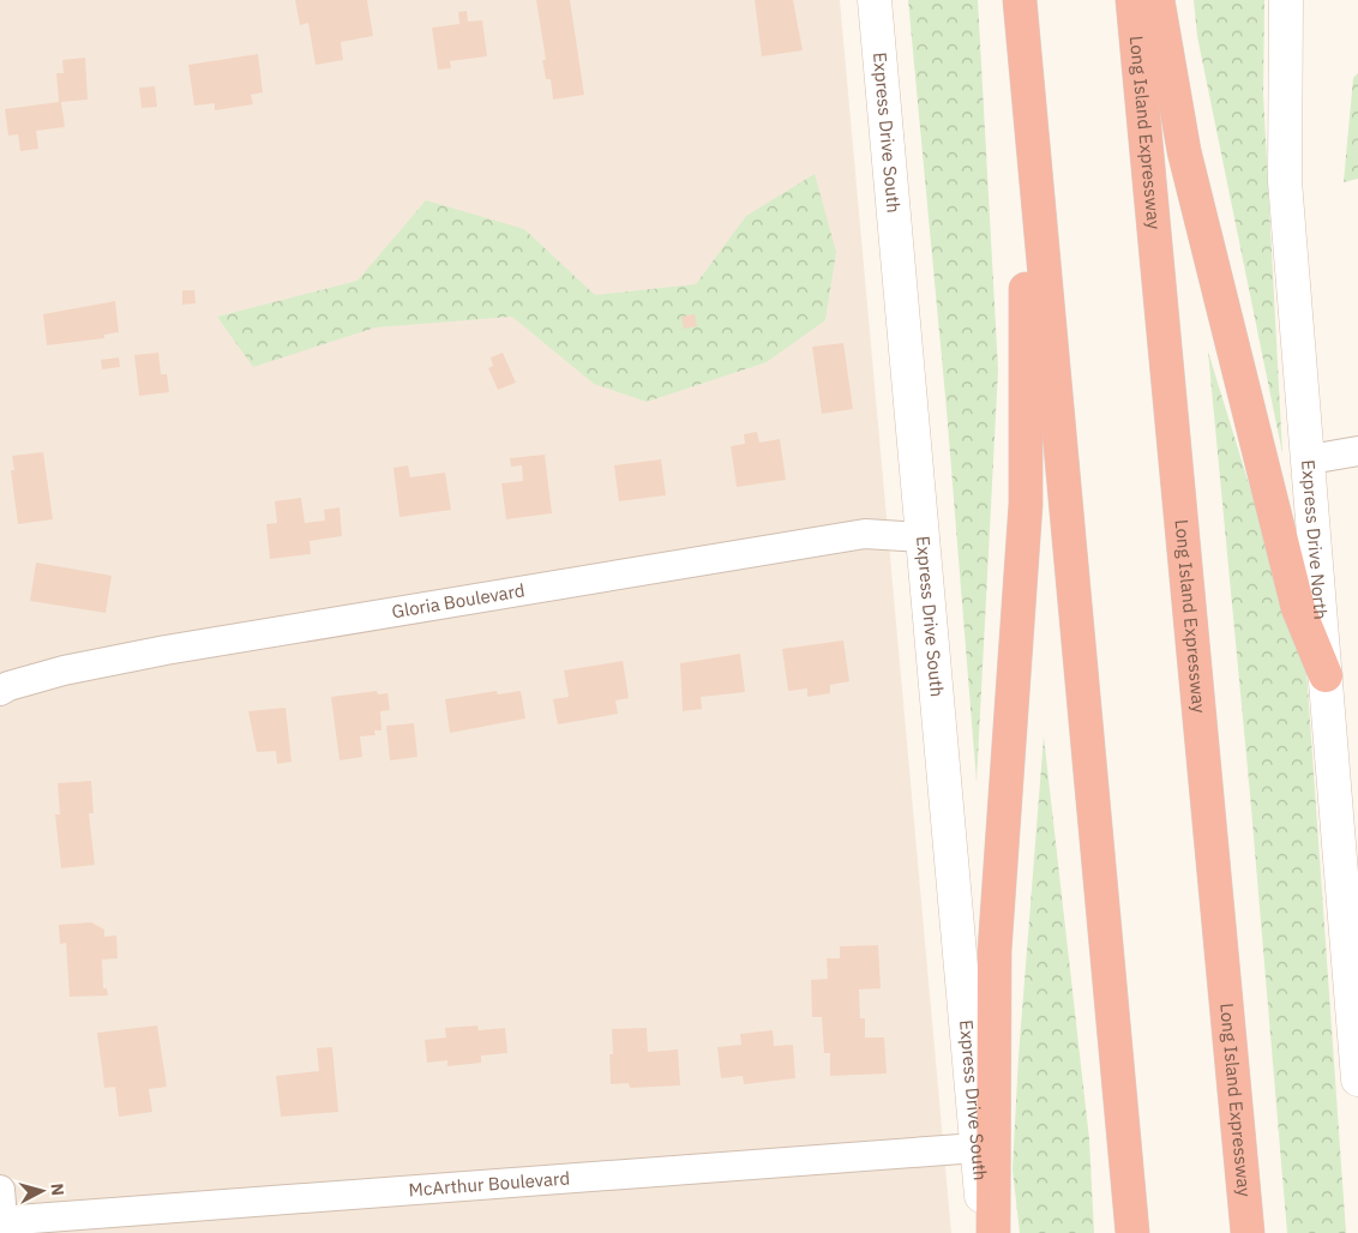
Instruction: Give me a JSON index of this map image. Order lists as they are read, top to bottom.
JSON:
{
  "streets": {
    "highway": ["Long Island Expressway"],
    "main road": ["Express Drive South", "Express Drive North"],
    "street": ["Gloria Boulevard", "McArthur Boulevard"]
  },
  "crossings": [
    ["Express Drive South", "Gloria Boulevard"],
    ["Express Drive South", "McArthur Boulevard"]
  ],
  "north": "right"
}
